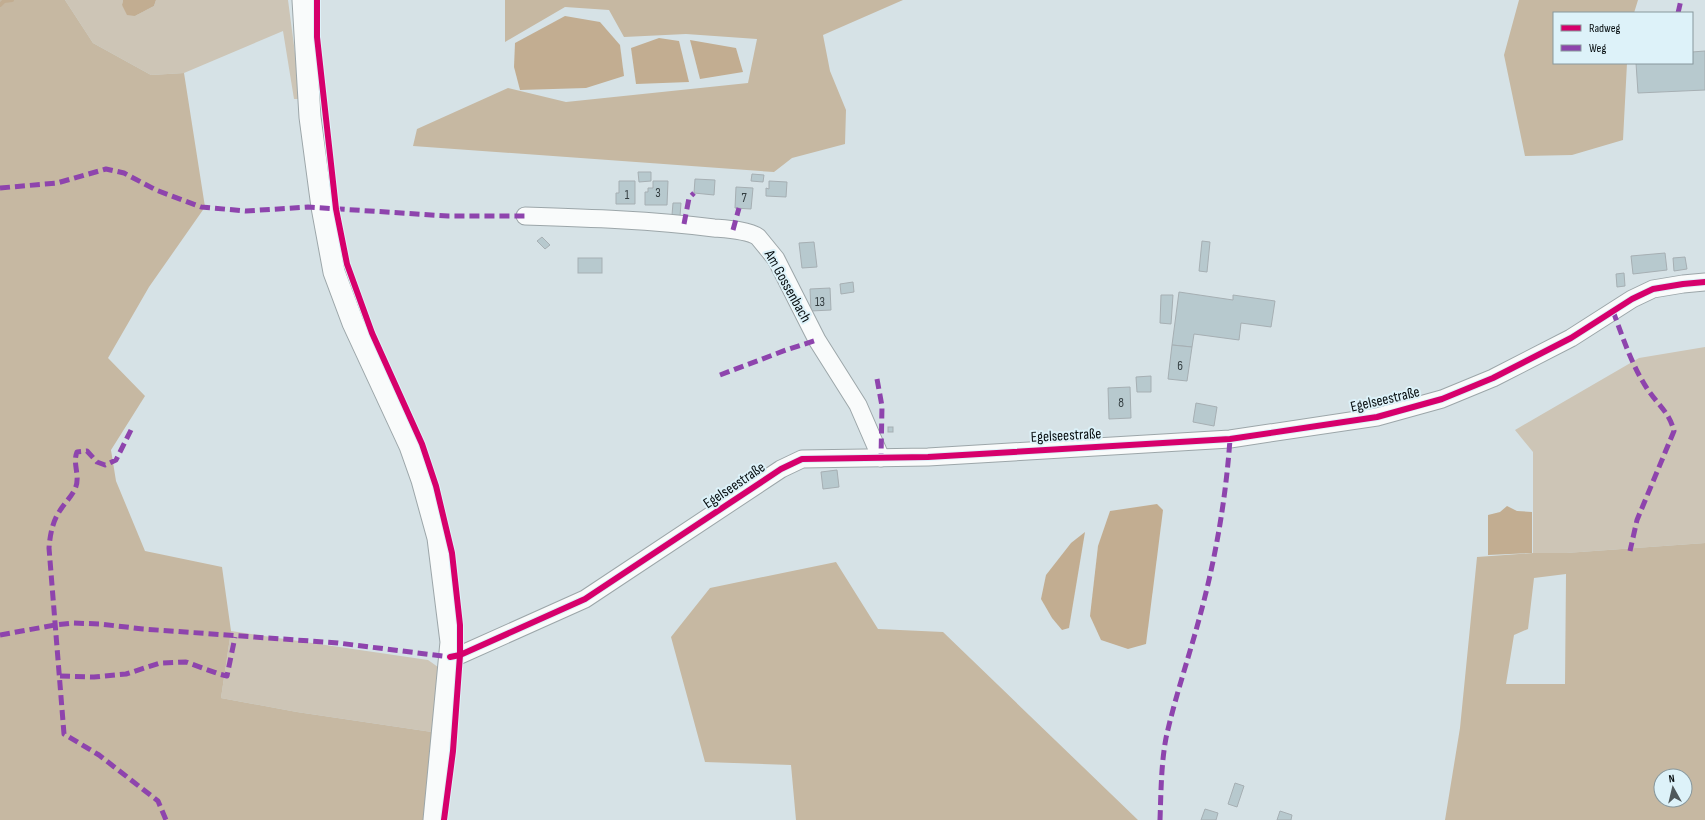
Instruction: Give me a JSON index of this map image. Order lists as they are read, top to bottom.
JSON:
{
  "streets": {
    "street": ["Am Gossenbach", "Egelseestraße"]
  },
  "crossings": [
    ["Am Gossenbach", "Egelseestraße"]
  ],
  "house_numbers": [
    "3",
    "1",
    "7",
    "13",
    "6",
    "8"
  ],
  "legend": ["Radweg", "Weg"],
  "north": "top"
}
